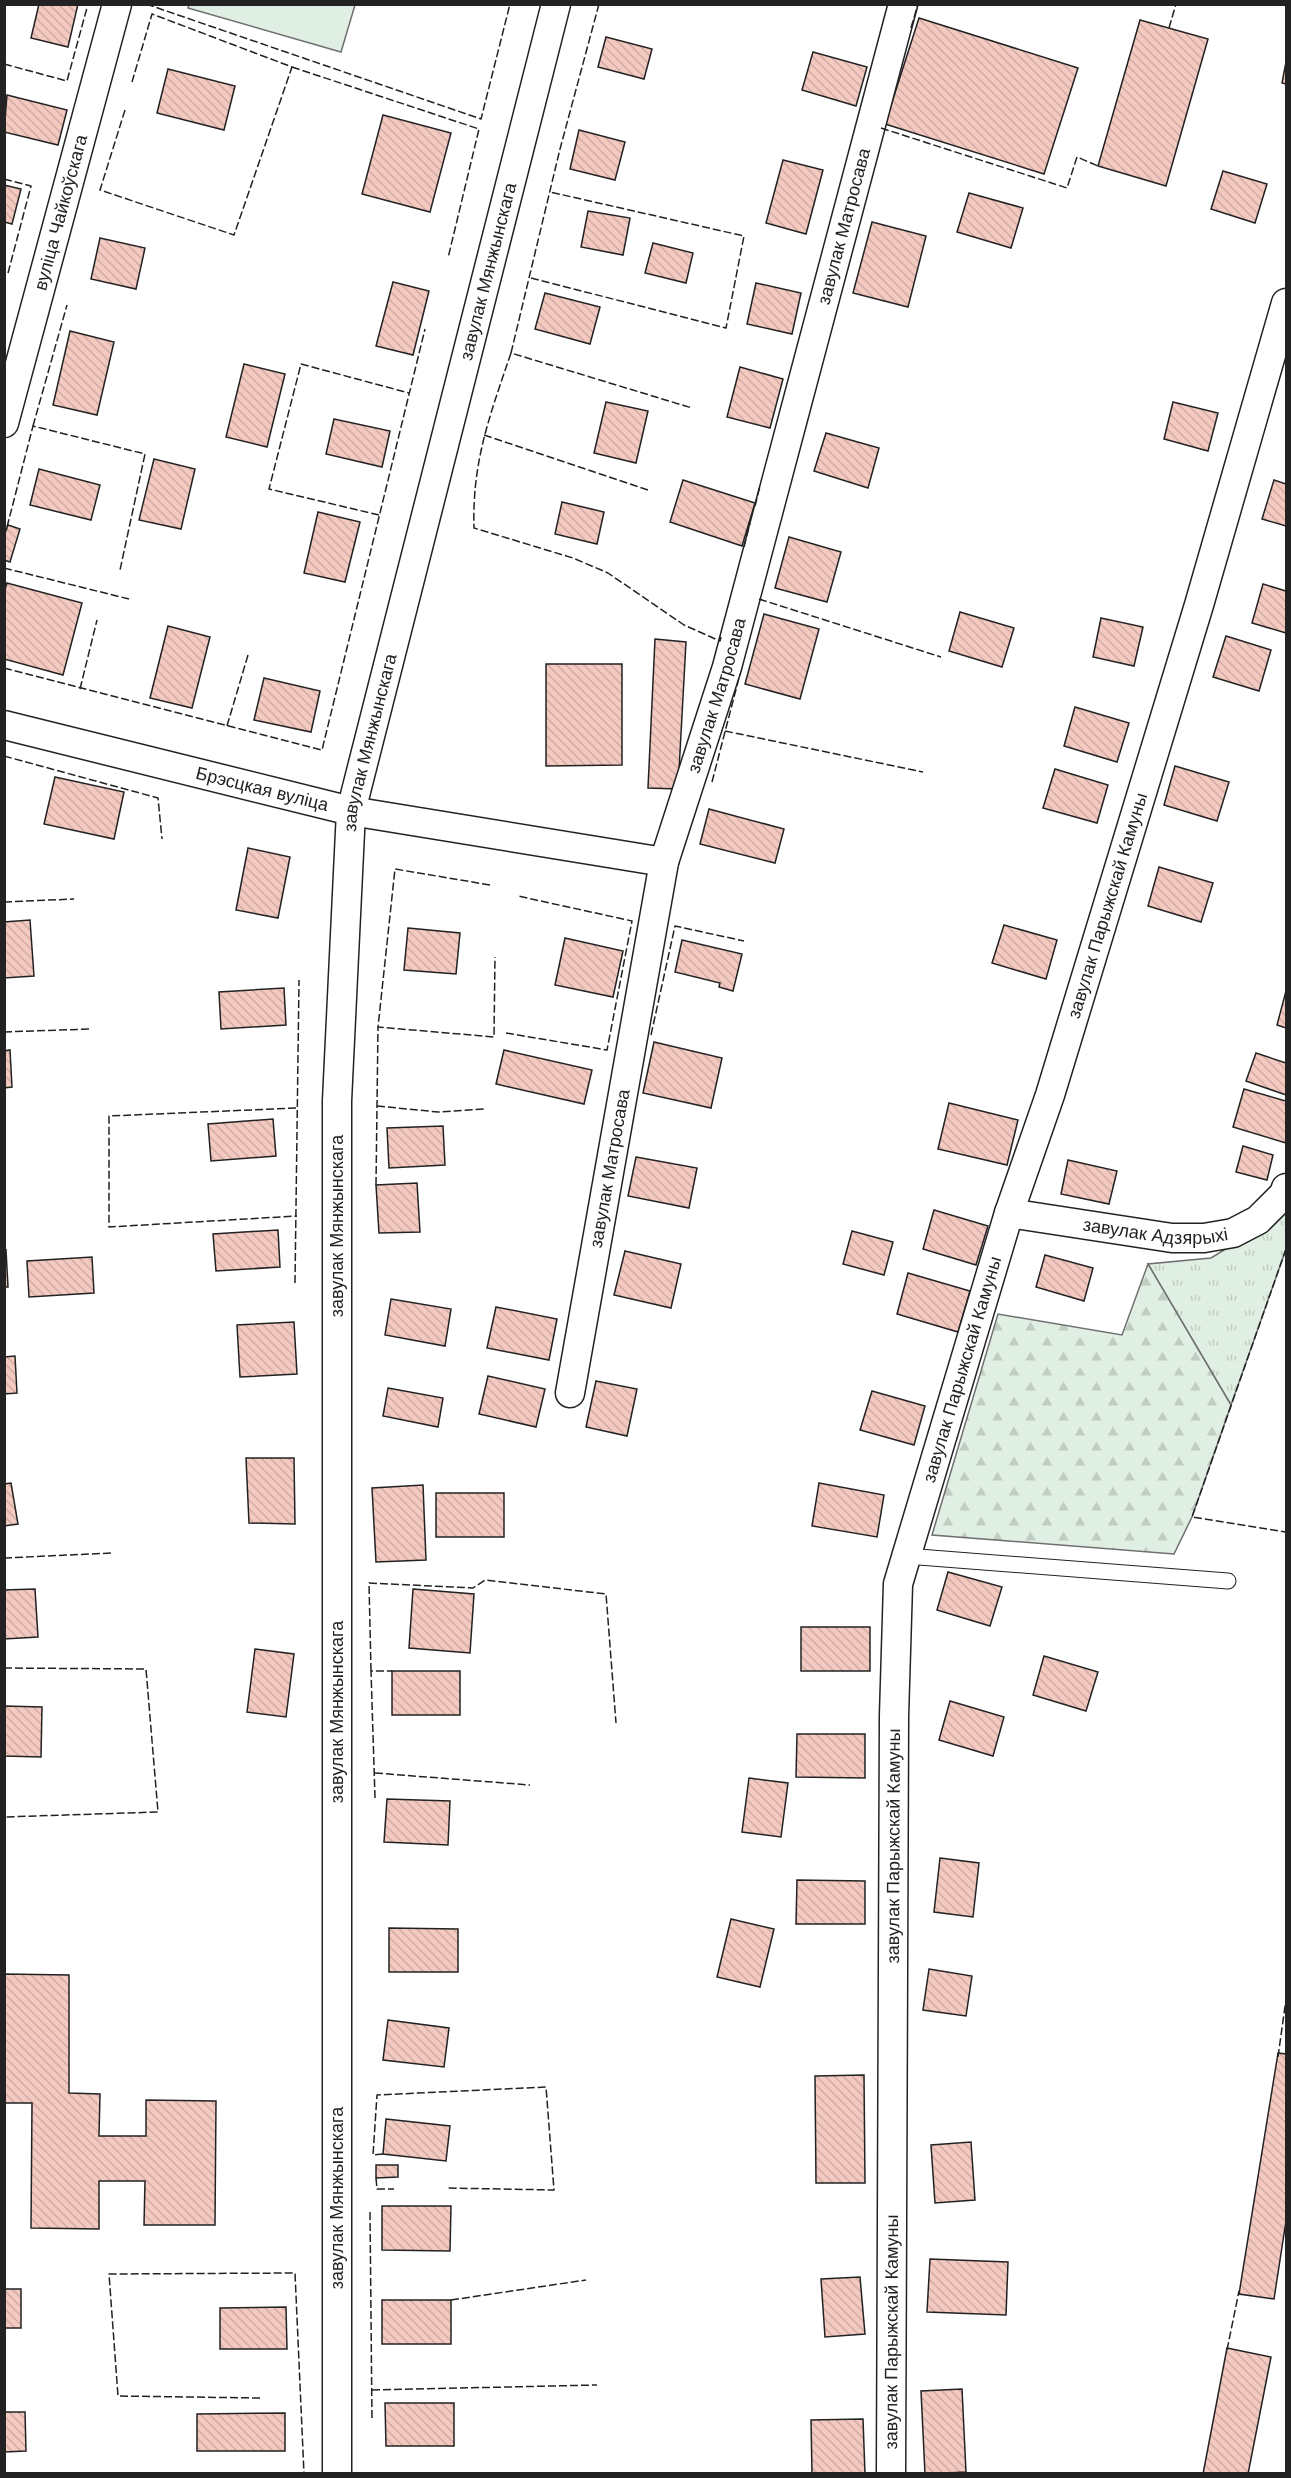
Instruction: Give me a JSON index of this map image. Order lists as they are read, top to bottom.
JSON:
{
  "streets": {
    "street": [
      "вуліца Чайкоўскага",
      "завулак Матросава",
      "завулак Мянжынскага",
      "Брэсцкая вуліца",
      "завулак Парыжскай Камуны",
      "завулак Адзярыхі"
    ]
  },
  "crossings": [
    ["завулак Матросава", "Брэсцкая вуліца"],
    ["завулак Мянжынскага", "Брэсцкая вуліца"],
    ["завулак Парыжскай Камуны", "завулак Адзярыхі"]
  ]
}
